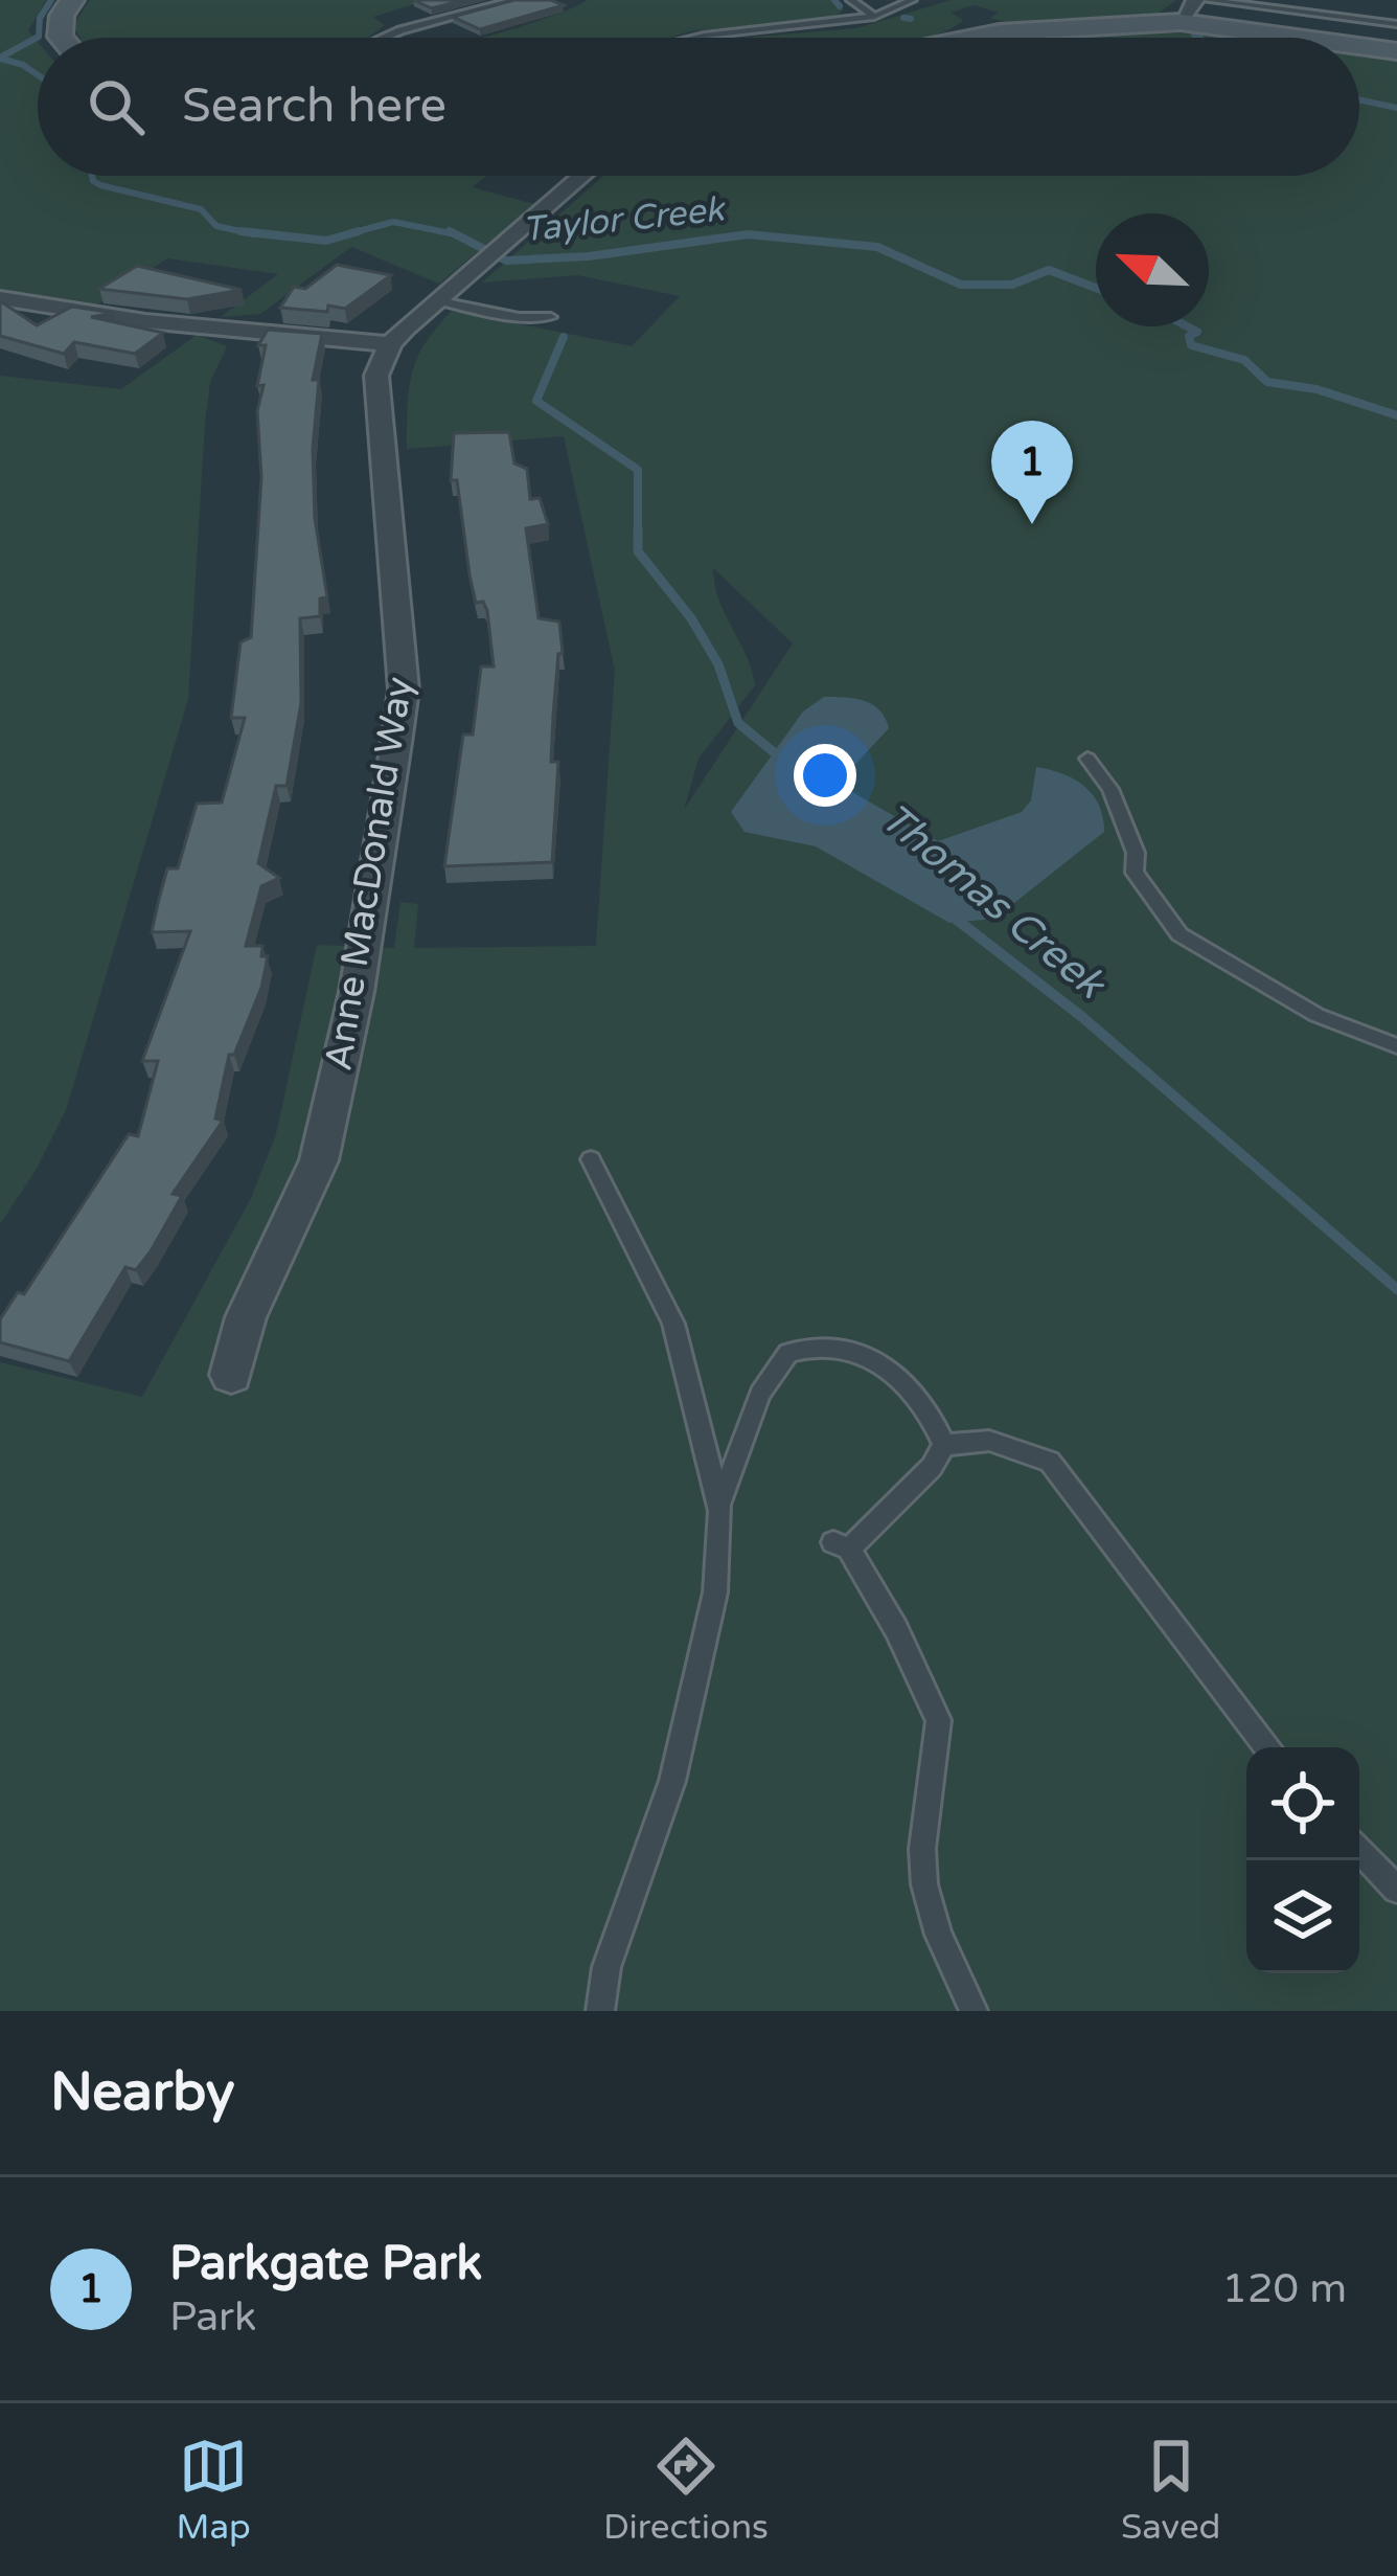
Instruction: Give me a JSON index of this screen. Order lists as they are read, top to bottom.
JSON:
{
  "streets": {
    "street": ["Anne MacDonald Way"]
  },
  "water": ["Taylor Creek", "Thomas Creek"],
  "north": "top left",
  "page": {
    "search": "Search here",
    "pins": "1",
    "heading": "Nearby",
    "list": [
      {
        "mark": "1",
        "name": "Parkgate Park",
        "note": "Park",
        "value": "120 m"
      }
    ],
    "nav": ["Map", "Directions", "Saved"]
  }
}
